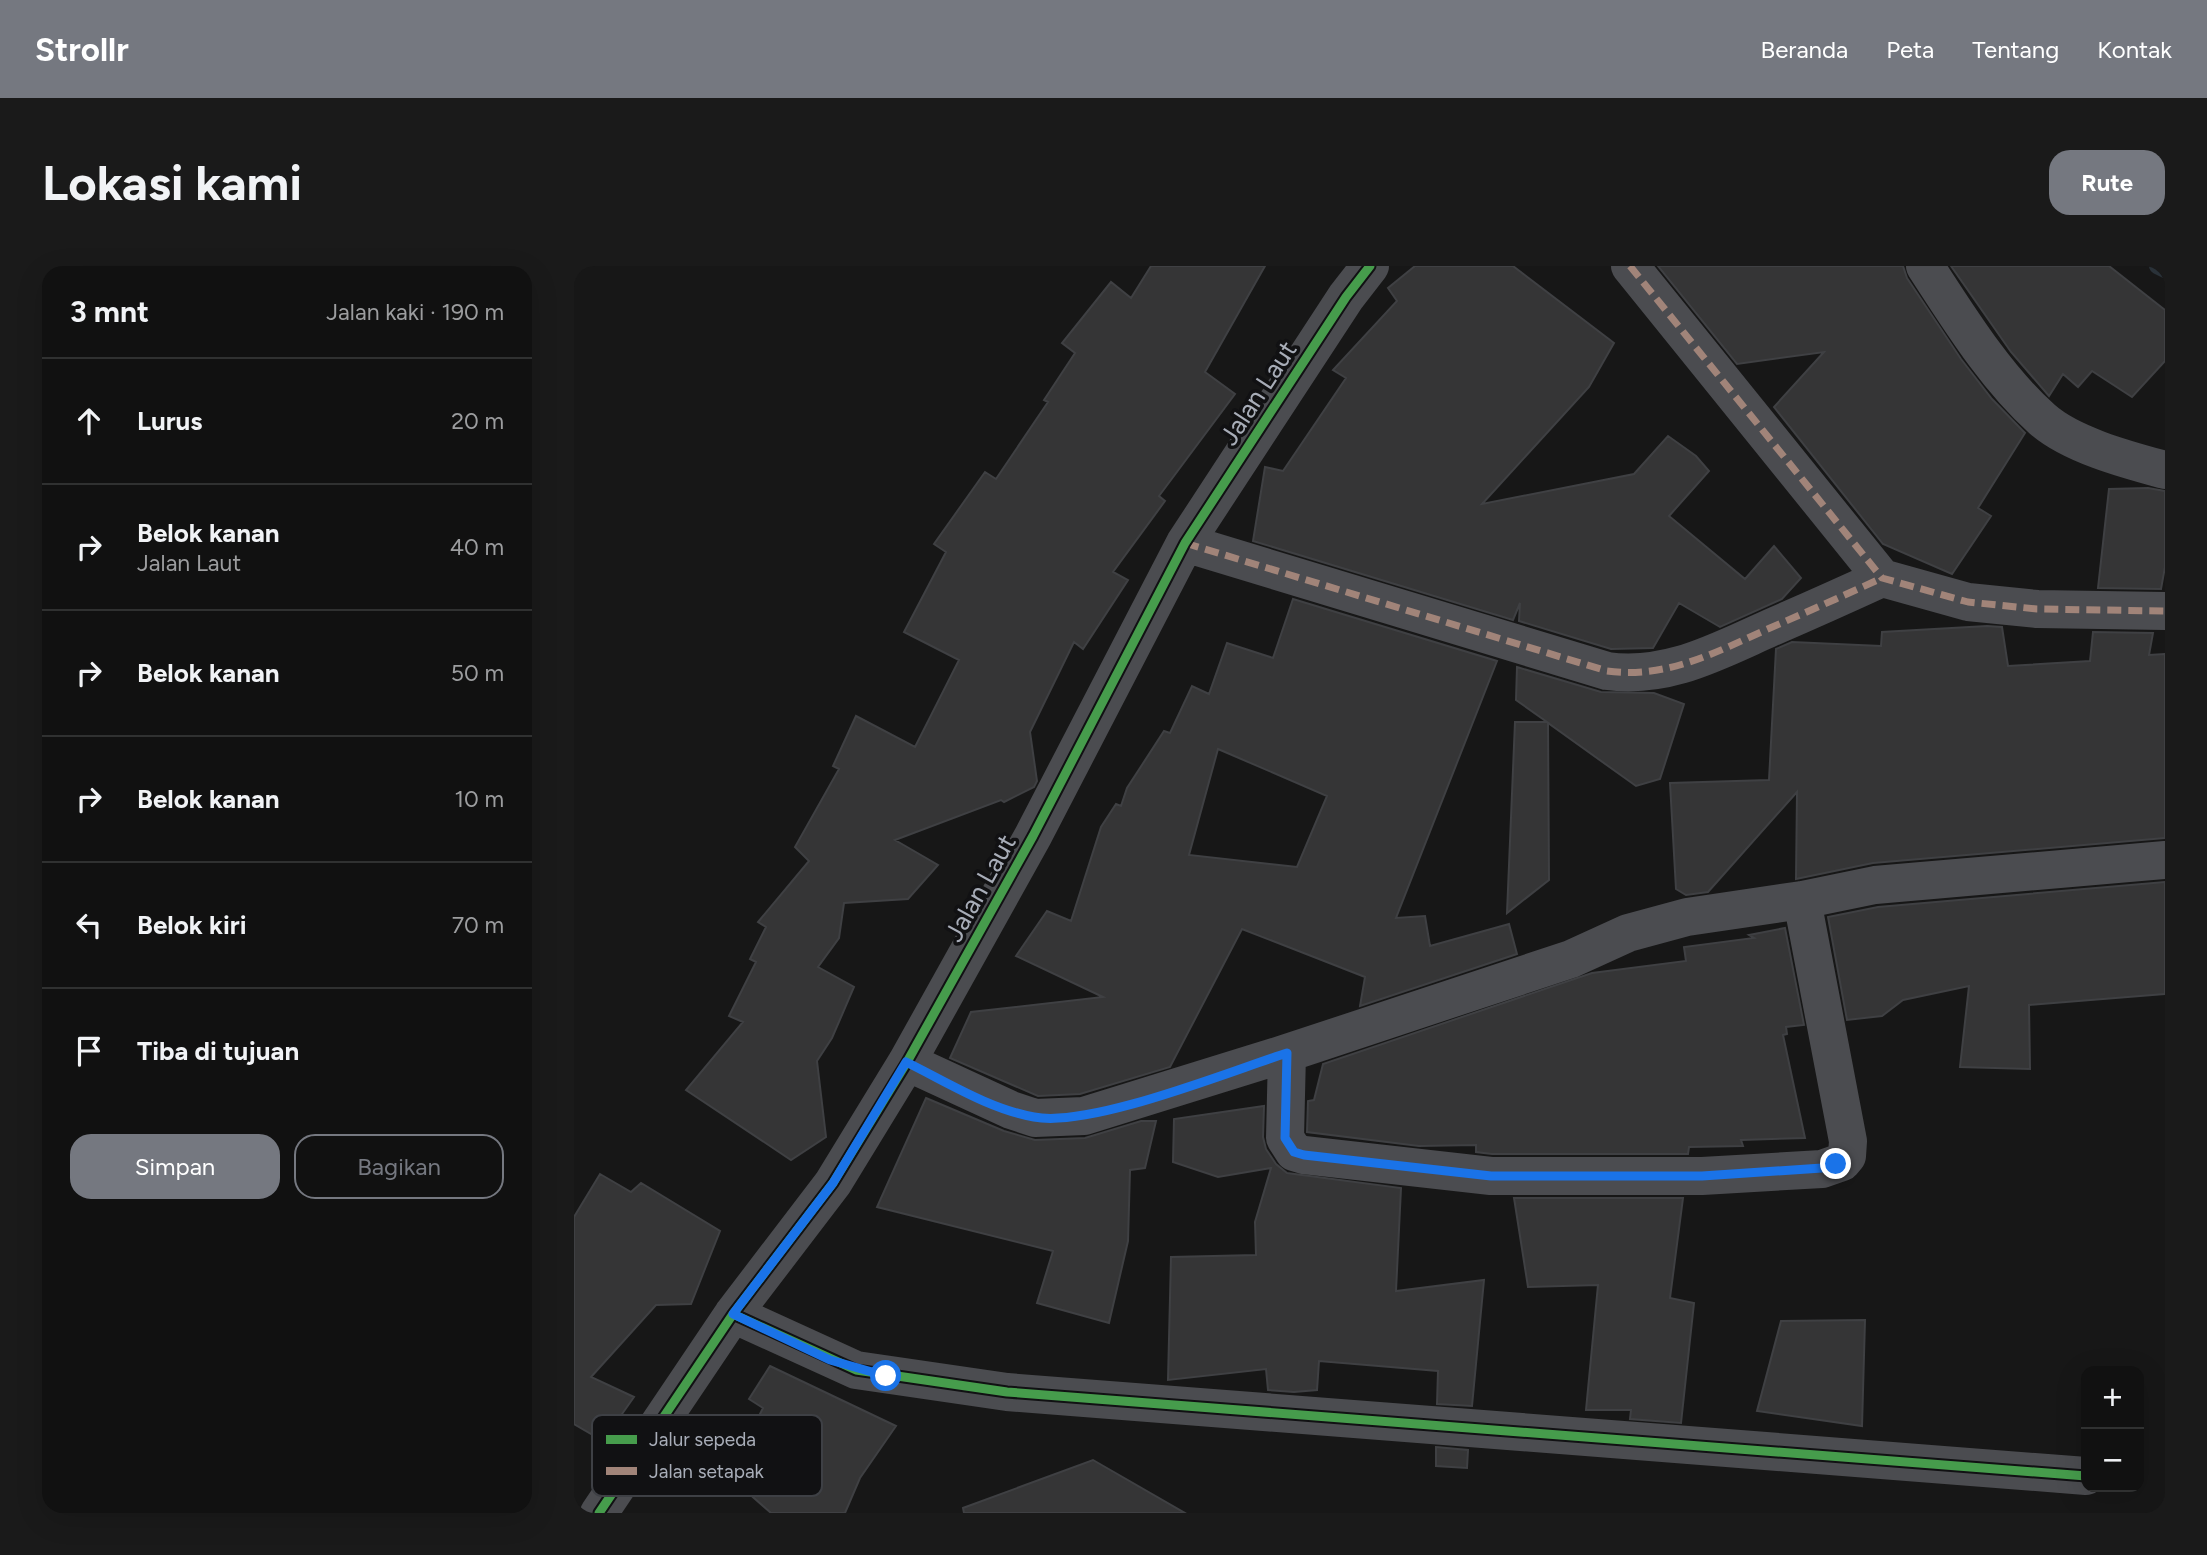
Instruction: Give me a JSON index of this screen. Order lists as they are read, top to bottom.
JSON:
{
  "streets": {
    "street": ["Jalan Laut"]
  },
  "legend": ["Jalur sepeda", "Jalan setapak"],
  "page": {
    "header": "Strollr",
    "nav": [
      "Beranda",
      "Peta",
      "Tentang",
      "Kontak"
    ],
    "buttons": [
      "Rute",
      ["Simpan", "Bagikan"]
    ],
    "title": "Lokasi kami",
    "heading": ["3 mnt", "Jalan kaki · 190 m"],
    "list": [
      ["Lurus", "20 m"],
      ["Belok kanan", "Jalan Laut", "40 m"],
      ["Belok kanan", "50 m"],
      ["Belok kanan", "10 m"],
      ["Belok kiri", "70 m"],
      "Tiba di tujuan"
    ],
    "map_buttons": ["+", "−"]
  }
}
